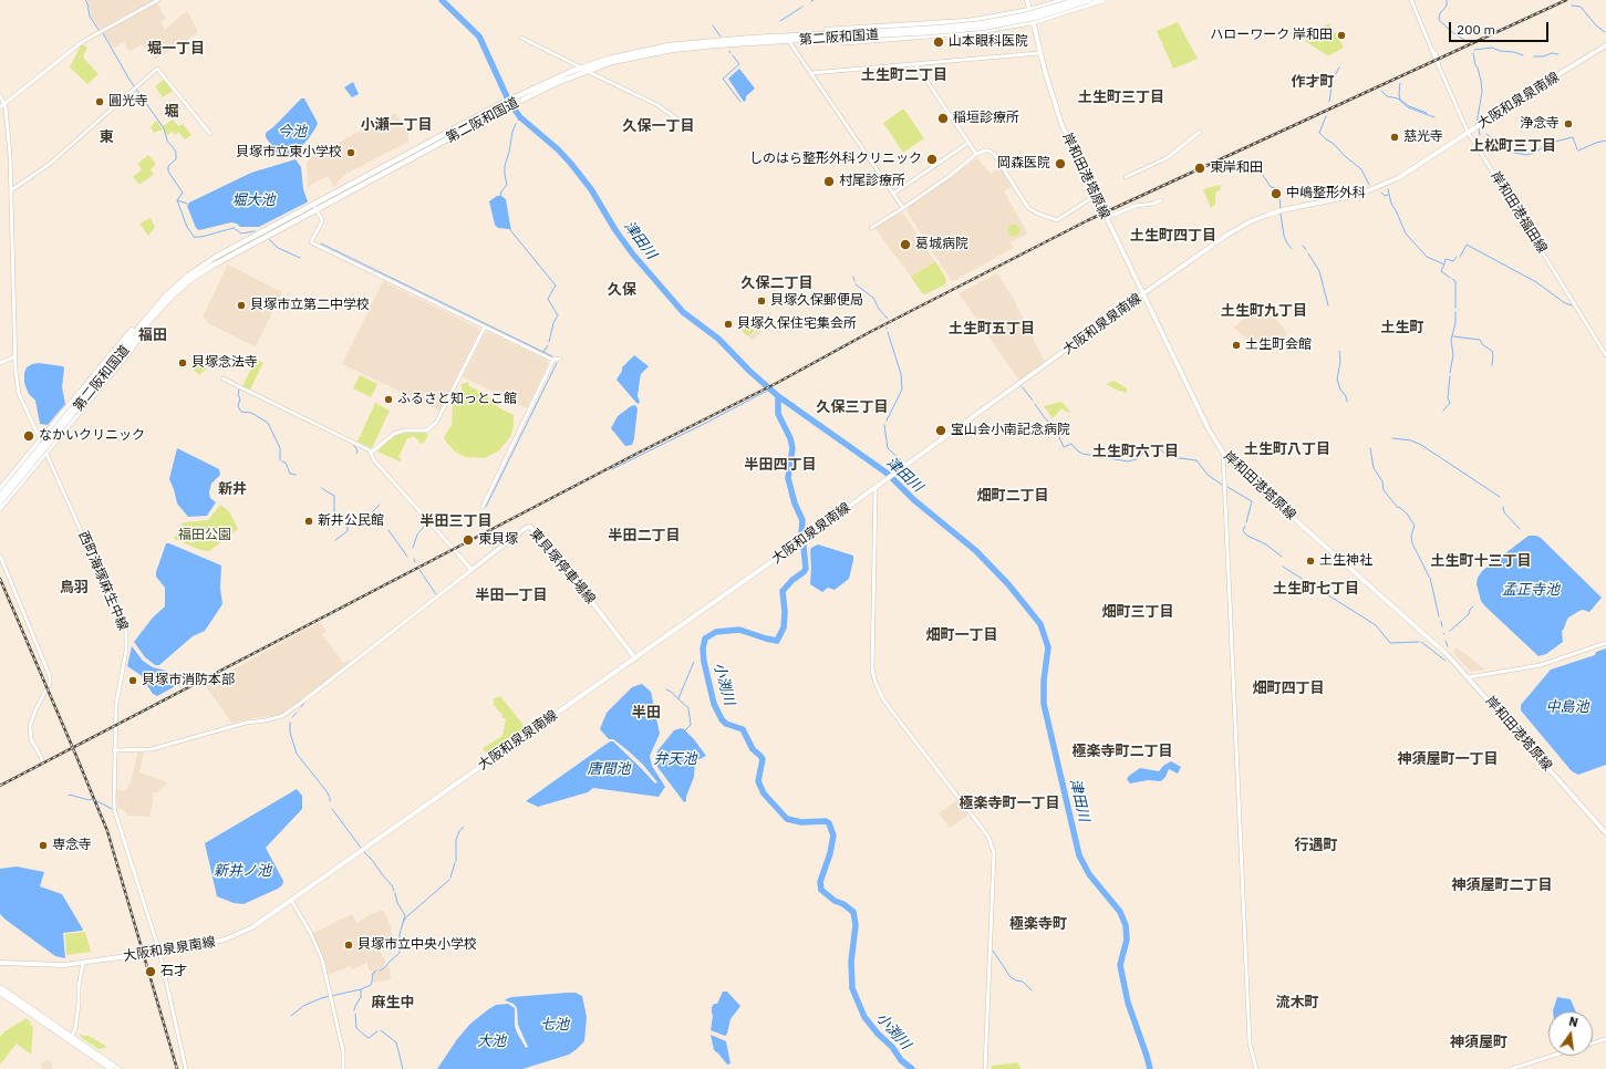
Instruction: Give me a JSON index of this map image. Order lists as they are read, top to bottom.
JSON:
{
  "streets": {
    "highway": ["第二阪和国道"],
    "main road": ["大阪和泉泉南線", "岸和田港塔原線", "東貝塚停車場線"],
    "street": ["岸和田港福田線", "西町海塚麻生中線"]
  },
  "crossings": [
    ["大阪和泉泉南線", "岸和田港塔原線"],
    ["大阪和泉泉南線", "岸和田港福田線"],
    ["大阪和泉泉南線", "東貝塚停車場線"],
    ["大阪和泉泉南線", "西町海塚麻生中線"]
  ],
  "districts": [
    "堀一丁目",
    "土生町二丁目",
    "作才町",
    "土生町三丁目",
    "堀",
    "小瀬一丁目",
    "久保一丁目",
    "東",
    "上松町三丁目",
    "土生町四丁目",
    "久保二丁目",
    "久保",
    "土生町九丁目",
    "土生町",
    "土生町五丁目",
    "福田",
    "久保三丁目",
    "土生町八丁目",
    "土生町六丁目",
    "半田四丁目",
    "新井",
    "畑町二丁目",
    "半田三丁目",
    "半田二丁目",
    "土生町十三丁目",
    "鳥羽",
    "土生町七丁目",
    "半田一丁目",
    "畑町三丁目",
    "畑町一丁目",
    "畑町四丁目",
    "半田",
    "極楽寺町二丁目",
    "神須屋町一丁目",
    "極楽寺町一丁目",
    "行遇町",
    "神須屋町二丁目",
    "極楽寺町",
    "麻生中",
    "流木町",
    "神須屋町"
  ],
  "water": [
    "今池",
    "堀大池",
    "津田川",
    "孟正寺池",
    "小渕川",
    "中島池",
    "弁天池",
    "唐間池",
    "新井ノ池",
    "七池",
    "大池"
  ],
  "parks": ["福田公園"],
  "places": [
    "ハローワーク 岸和田",
    "山本眼科医院",
    "圓光寺",
    "稲垣診療所",
    "浄念寺",
    "慈光寺",
    "貝塚市立東小学校",
    "しのはら整形外科クリニック",
    "岡森医院",
    "東岸和田",
    "村尾診療所",
    "中嶋整形外科",
    "葛城病院",
    "貝塚久保郵便局",
    "貝塚市立第二中学校",
    "貝塚久保住宅集会所",
    "土生町会館",
    "貝塚念法寺",
    "ふるさと知っとこ館",
    "宝山会小南記念病院",
    "なかいクリニック",
    "新井公民館",
    "東貝塚",
    "土生神社",
    "貝塚市消防本部",
    "専念寺",
    "貝塚市立中央小学校",
    "石才"
  ],
  "scale_bar": "200 m",
  "north": "top"
}
